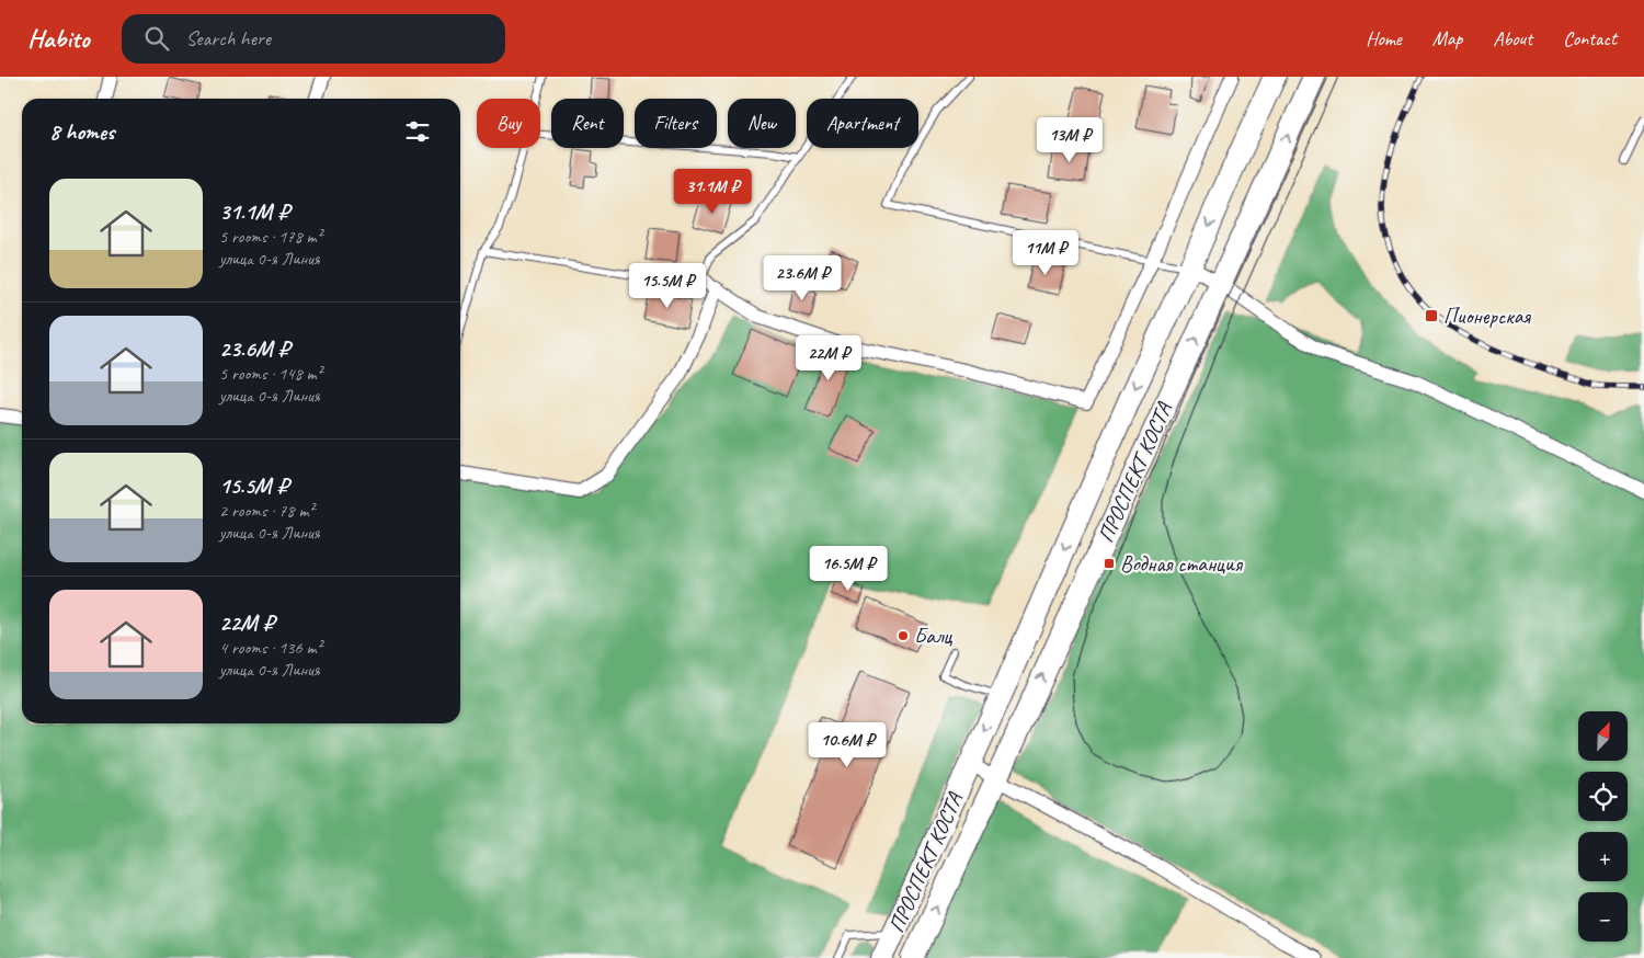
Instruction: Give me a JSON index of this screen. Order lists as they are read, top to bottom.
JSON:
{
  "streets": {
    "main road": ["ПРОСПЕКТ КОСТА"]
  },
  "places": {
    "transit": ["Пионерская", "Водная станция"],
    "other": ["Балц"]
  },
  "north": "top right",
  "page": {
    "header": "Habito",
    "search": "Search here",
    "nav": [
      "Home",
      "Map",
      "About",
      "Contact"
    ],
    "chip": [
      "Buy",
      "Rent",
      "Filters",
      "New",
      "Apartment"
    ],
    "heading": "8 homes",
    "price": [
      "13M ₽",
      "31.1M ₽",
      "11M ₽",
      "23.6M ₽",
      "15.5M ₽",
      "22M ₽",
      "16.5M ₽",
      "10.6M ₽"
    ],
    "list": [
      {
        "name": "31.1M ₽",
        "note": "5 rooms · 178 m² · улица 0-я Линия"
      },
      {
        "name": "23.6M ₽",
        "note": "5 rooms · 148 m² · улица 0-я Линия"
      },
      {
        "name": "15.5M ₽",
        "note": "2 rooms · 78 m² · улица 0-я Линия"
      },
      {
        "name": "22M ₽",
        "note": "4 rooms · 136 m² · улица 0-я Линия"
      }
    ],
    "map_buttons": ["+", "−"]
  }
}
